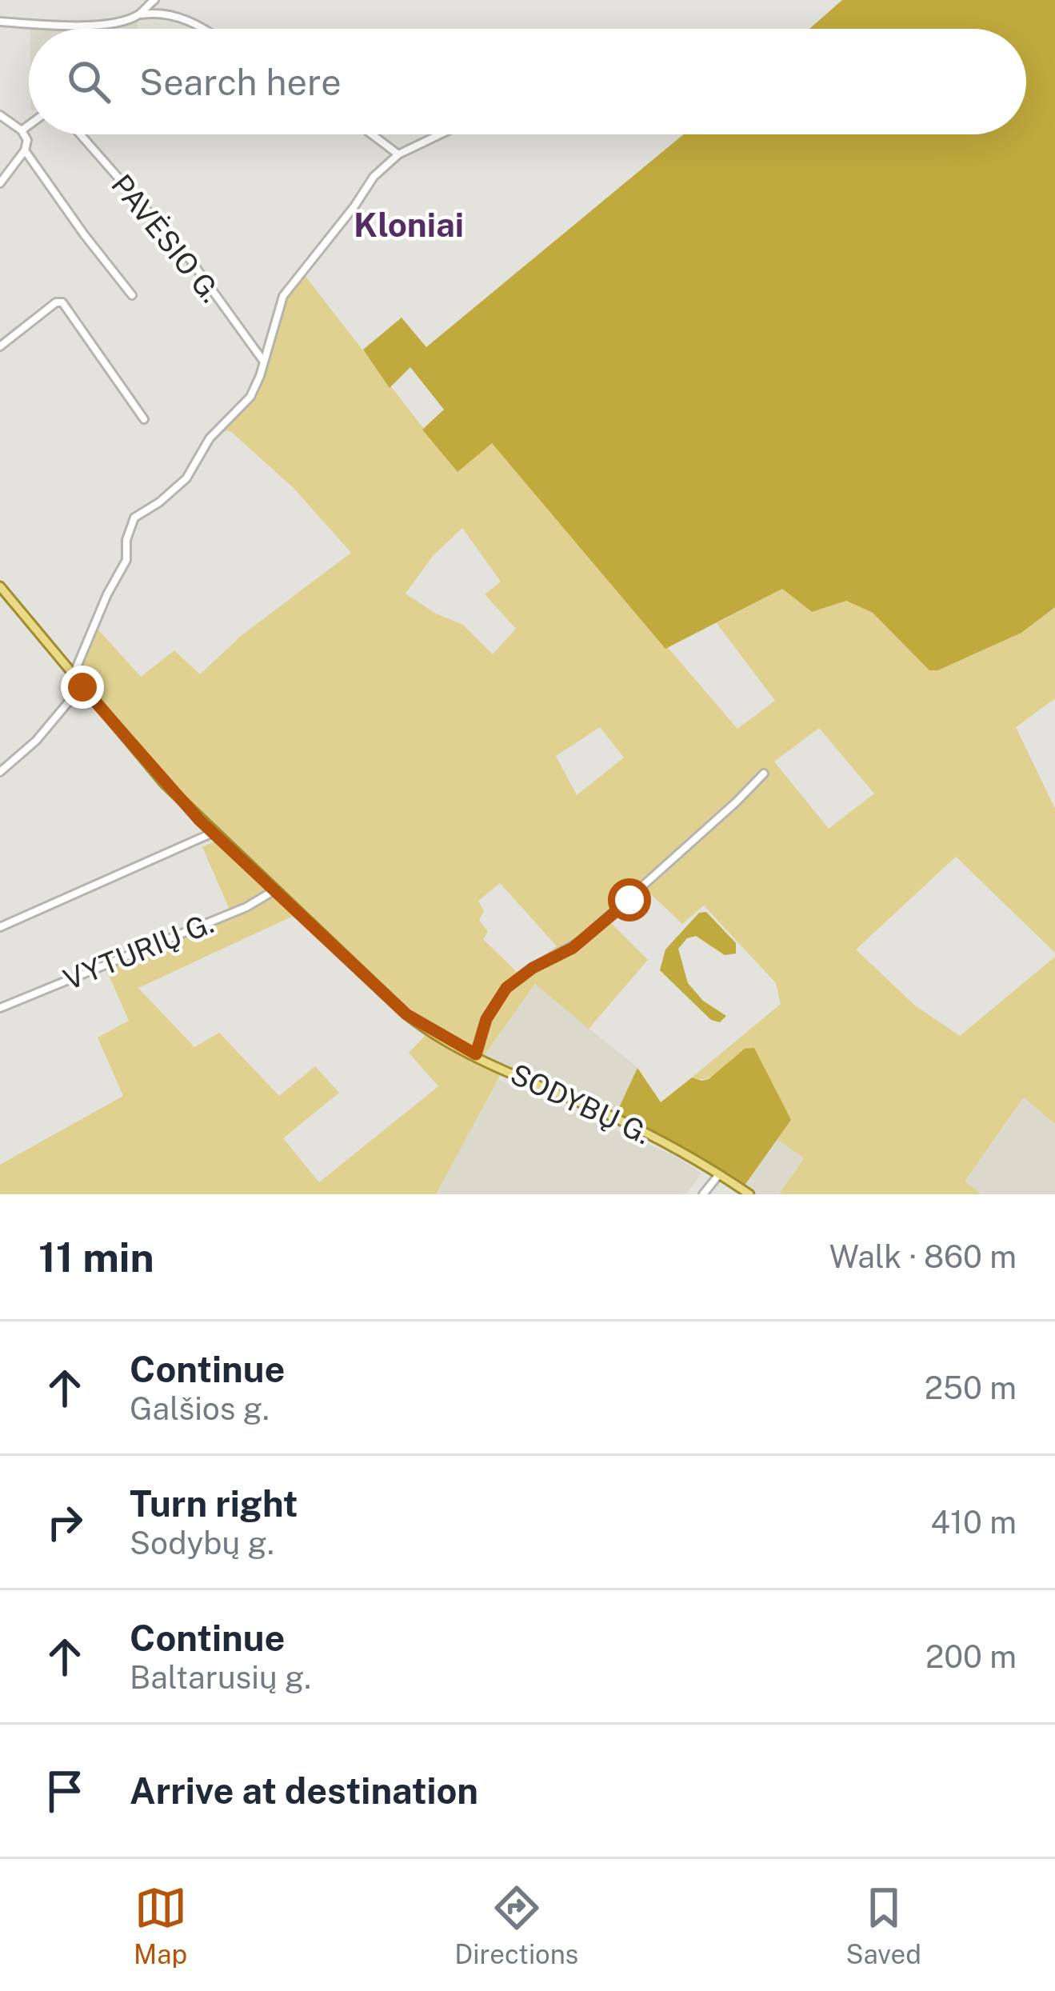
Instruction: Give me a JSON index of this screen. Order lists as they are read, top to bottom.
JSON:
{
  "streets": {
    "main road": ["SODYBŲ G."],
    "street": ["PAVĖSIO G.", "VYTURIŲ G."]
  },
  "crossings": [
    ["VYTURIŲ G.", "SODYBŲ G."]
  ],
  "districts": ["Kloniai"],
  "page": {
    "search": "Search here",
    "heading": ["11 min", "Walk · 860 m"],
    "list": [
      ["Continue", "Galšios g.", "250 m"],
      ["Turn right", "Sodybų g.", "410 m"],
      ["Continue", "Baltarusių g.", "200 m"],
      "Arrive at destination"
    ],
    "nav": ["Map", "Directions", "Saved"]
  }
}
